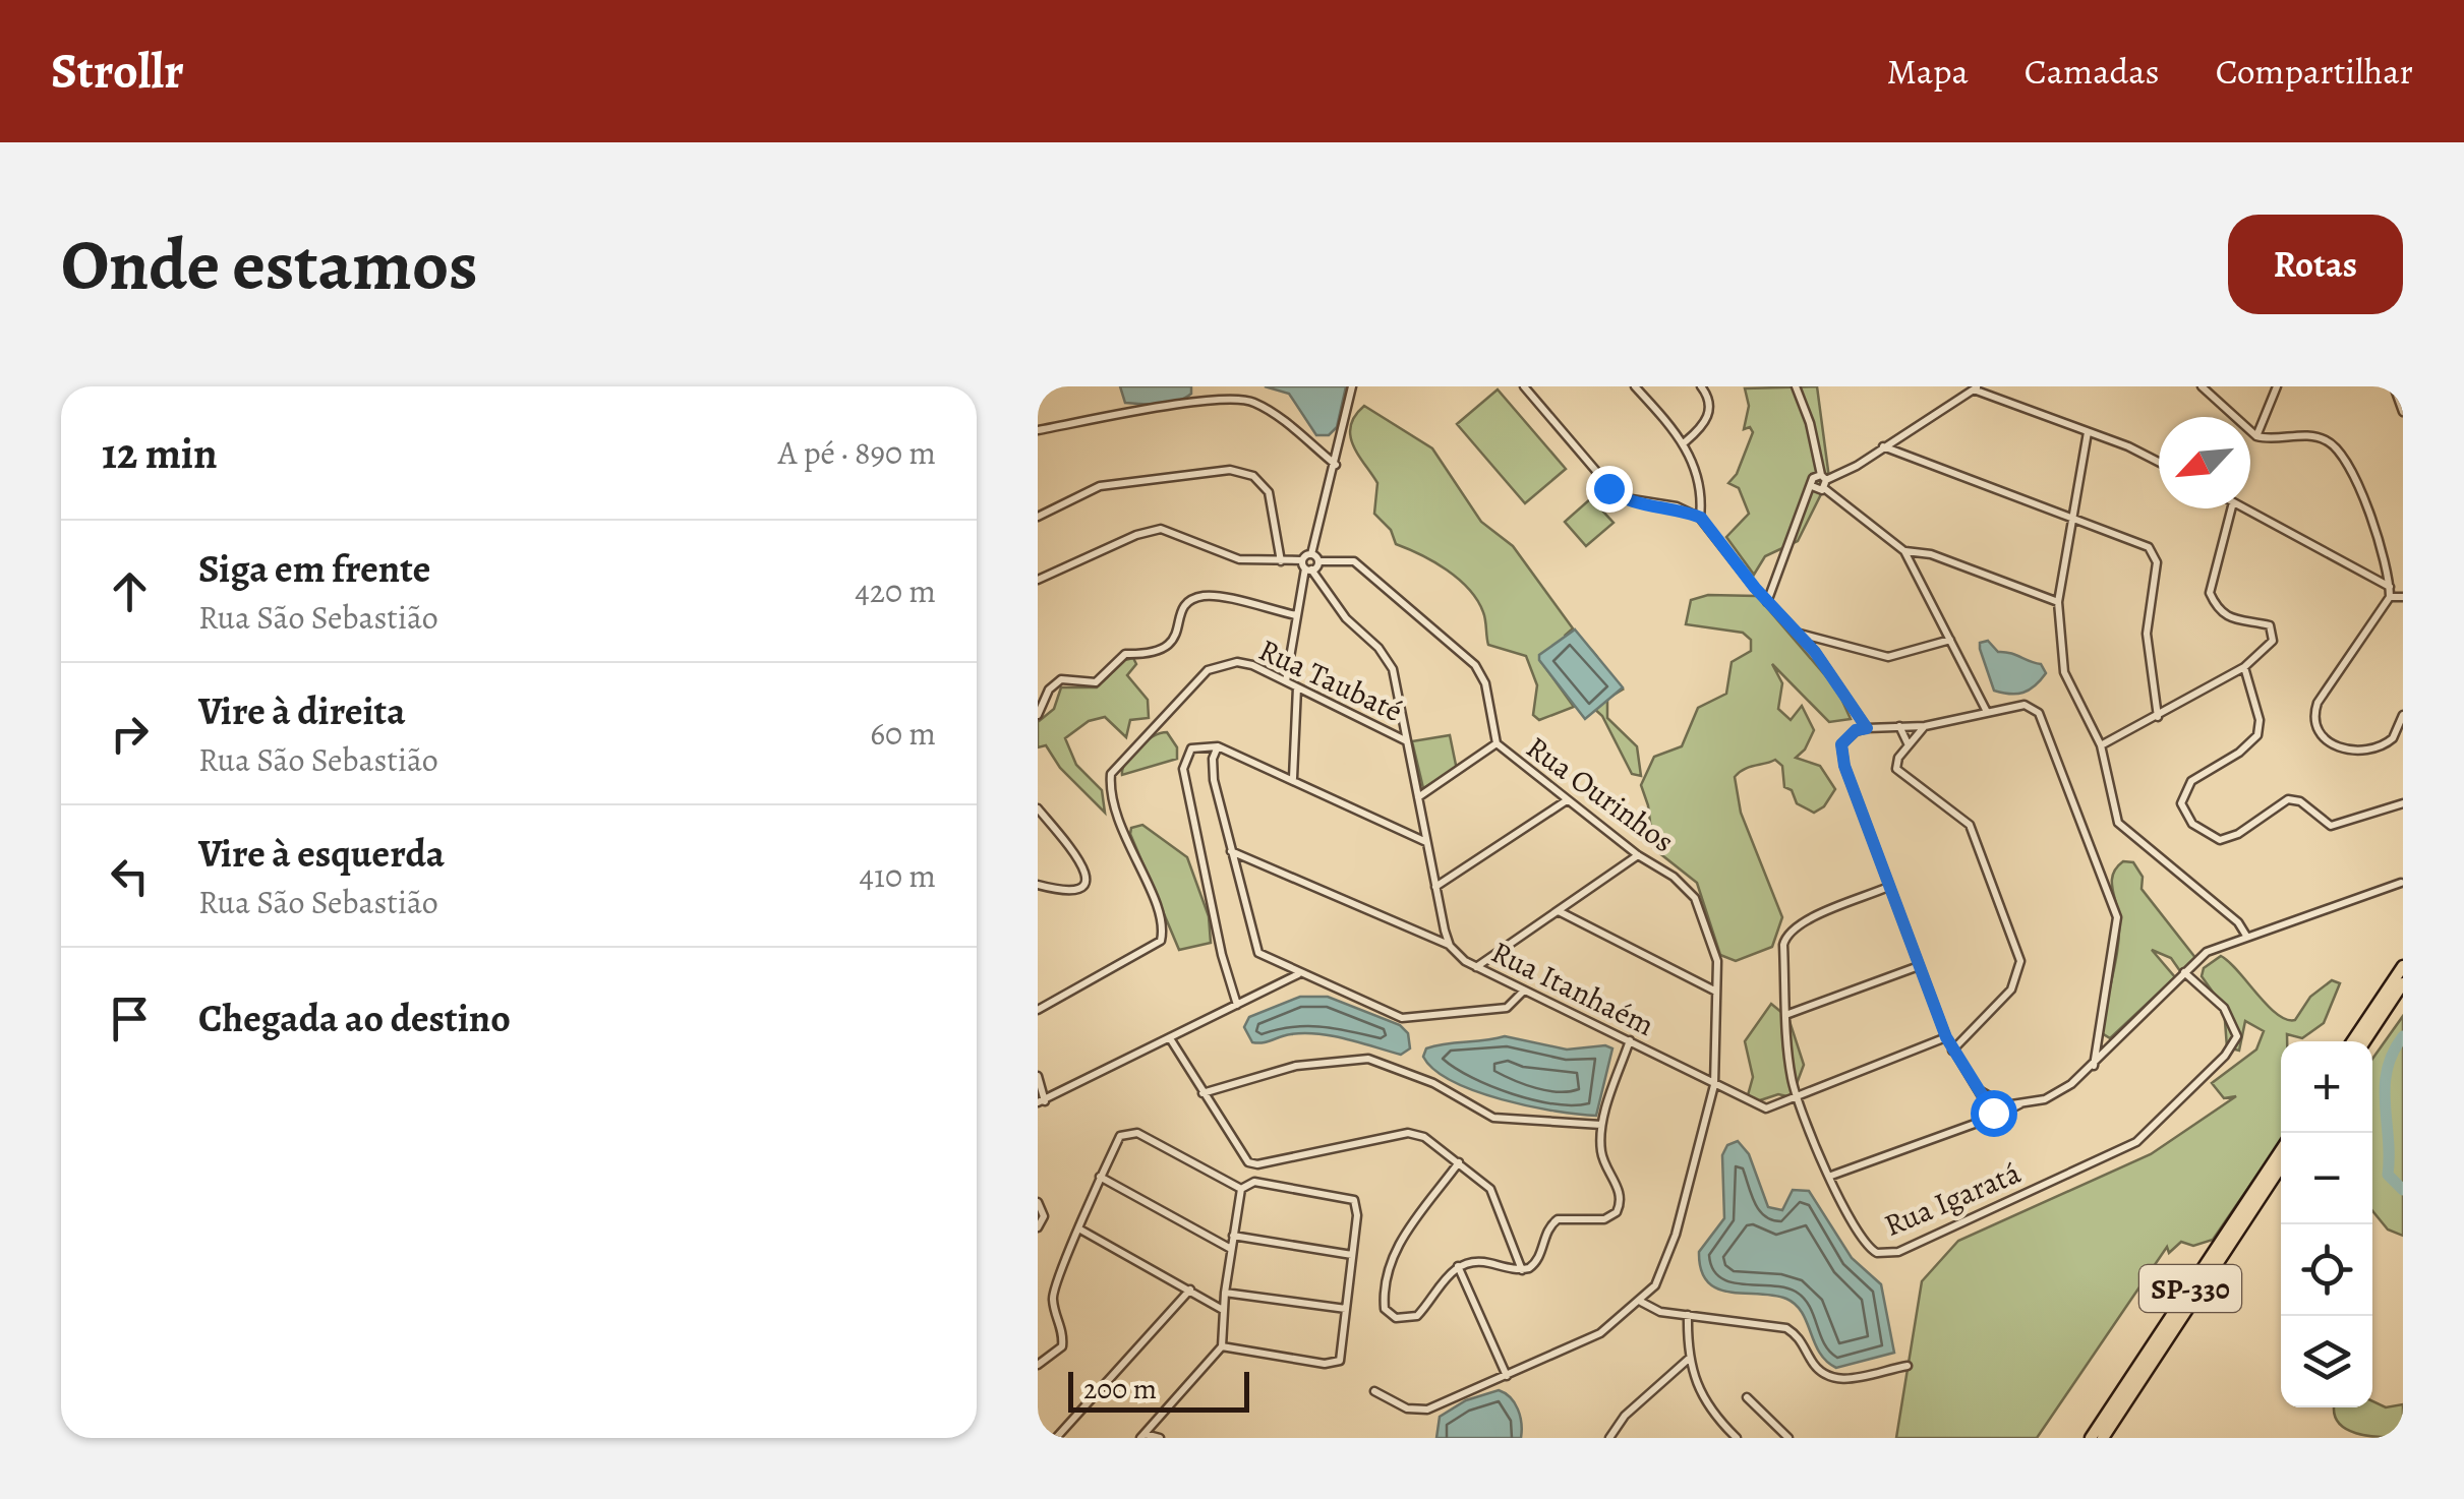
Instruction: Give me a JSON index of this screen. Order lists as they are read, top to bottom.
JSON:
{
  "streets": {
    "highway": ["SP-330"],
    "street": [
      "Rua Taubaté",
      "Rua Ourinhos",
      "Rua Itanhaém",
      "Rua Igaratá"
    ]
  },
  "crossings": [
    ["Rua Taubaté", "Rua Itanhaém"],
    ["Rua Ourinhos", "Rua Itanhaém"],
    ["Rua Itanhaém", "Rua Igaratá"]
  ],
  "scale_bar": "200 m",
  "north": "bottom left",
  "page": {
    "header": "Strollr",
    "nav": ["Mapa", "Camadas", "Compartilhar"],
    "buttons": "Rotas",
    "title": "Onde estamos",
    "heading": ["12 min", "A pé · 890 m"],
    "list": [
      ["Siga em frente", "Rua São Sebastião", "420 m"],
      ["Vire à direita", "Rua São Sebastião", "60 m"],
      ["Vire à esquerda", "Rua São Sebastião", "410 m"],
      "Chegada ao destino"
    ],
    "map_buttons": ["+", "−"],
    "scale": "200 m"
  }
}
